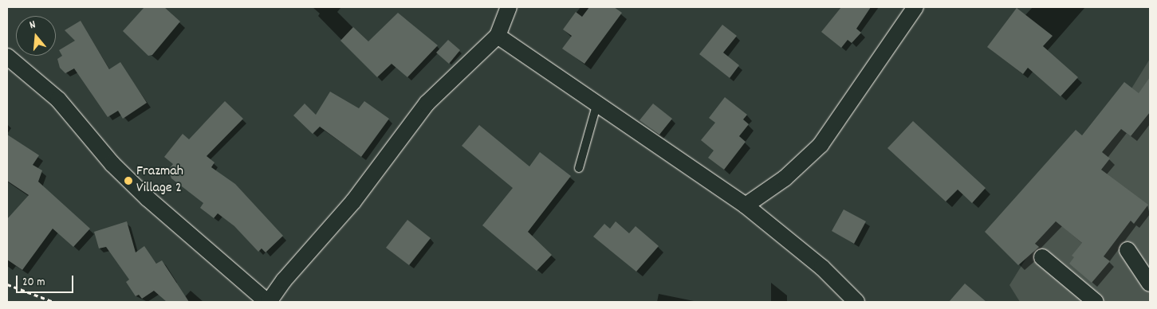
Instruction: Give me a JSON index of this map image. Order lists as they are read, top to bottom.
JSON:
{
  "places": ["Frazmah Village 2"],
  "scale_bar": "20 m",
  "north": "top"
}
